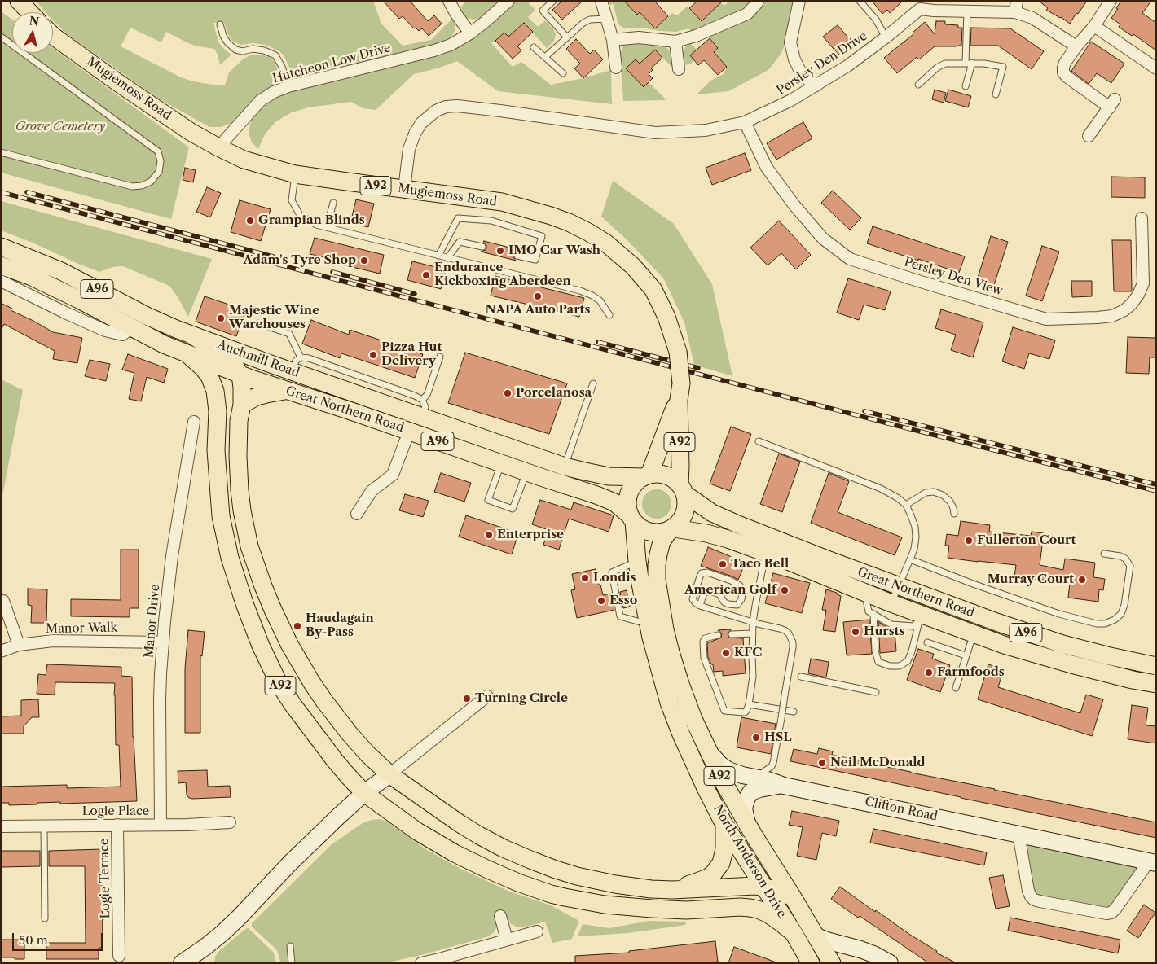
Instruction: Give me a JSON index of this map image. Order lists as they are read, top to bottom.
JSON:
{
  "streets": {
    "main road": [
      "Mugiemoss Road",
      "A92",
      "A96",
      "Auchmill Road",
      "Great Northern Road",
      "North Anderson Drive"
    ],
    "street": [
      "Hutcheon Low Drive",
      "Persley Den Drive",
      "Persley Den View",
      "Manor Drive",
      "Manor Walk",
      "Clifton Road",
      "Logie Place",
      "Logie Terrace"
    ]
  },
  "crossings": [
    ["Hutcheon Low Drive", "Mugiemoss Road"],
    ["Persley Den Drive", "Mugiemoss Road"],
    ["Persley Den Drive", "Persley Den View"],
    ["Mugiemoss Road", "A92"],
    ["Mugiemoss Road", "A96"],
    ["Mugiemoss Road", "Great Northern Road"],
    ["Mugiemoss Road", "North Anderson Drive"],
    ["A92", "A96"],
    ["A92", "Auchmill Road"],
    ["A92", "Great Northern Road"],
    ["A92", "North Anderson Drive"],
    ["A96", "Auchmill Road"],
    ["A96", "Great Northern Road"],
    ["A96", "North Anderson Drive"],
    ["Auchmill Road", "Great Northern Road"],
    ["Great Northern Road", "North Anderson Drive"],
    ["Manor Drive", "Manor Walk"],
    ["Manor Drive", "Logie Place"],
    ["Clifton Road", "North Anderson Drive"],
    ["Logie Place", "Logie Terrace"]
  ],
  "parks": ["Grove Cemetery"],
  "places": [
    "Grampian Blinds",
    "IMO Car Wash",
    "Adam's Tyre Shop",
    "Endurance Kickboxing Aberdeen",
    "NAPA Auto Parts",
    "Majestic Wine Warehouses",
    "Pizza Hut Delivery",
    "Porcelanosa",
    "Enterprise",
    "Fullerton Court",
    "Taco Bell",
    "Londis",
    "Murray Court",
    "American Golf",
    "Esso",
    "Haudagain By-Pass",
    "Hursts",
    "KFC",
    "Farmfoods",
    "Turning Circle",
    "HSL",
    "Neil McDonald"
  ],
  "scale_bar": "50 m",
  "north": "top"
}
